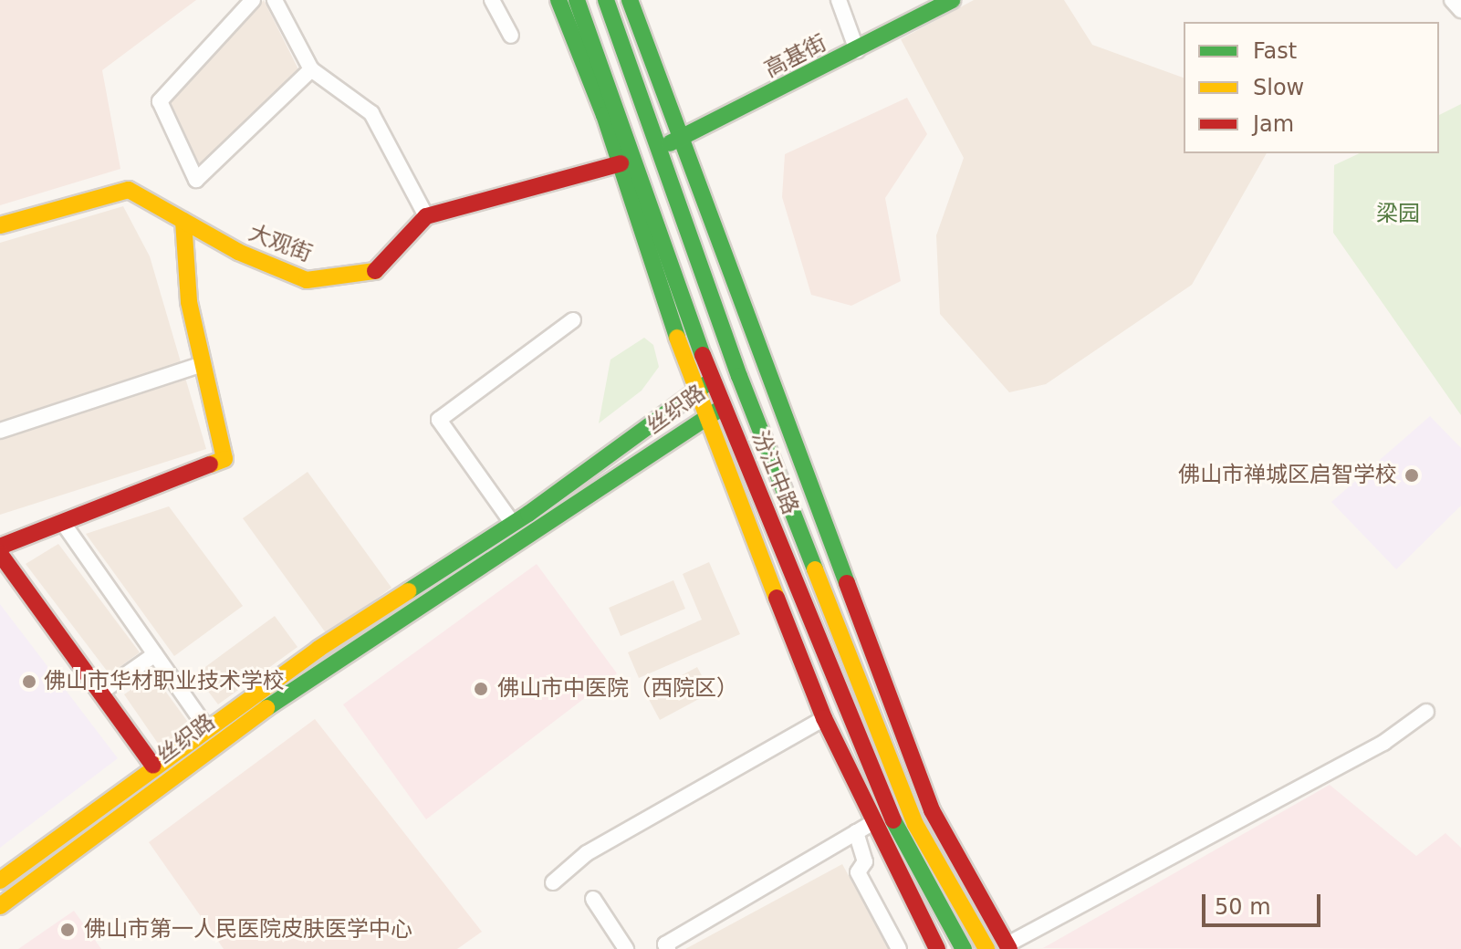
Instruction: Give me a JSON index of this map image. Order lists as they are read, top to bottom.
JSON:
{
  "streets": {
    "main road": [
      "高基街",
      "大观街",
      "丝织路",
      "汾江中路"
    ]
  },
  "crossings": [
    ["高基街", "汾江中路"],
    ["丝织路", "汾江中路"]
  ],
  "parks": ["梁园"],
  "places": [
    "佛山市禅城区启智学校",
    "佛山市华材职业技术学校",
    "佛山市中医院（西院区）",
    "佛山市第一人民医院皮肤医学中心"
  ],
  "legend": ["Fast", "Slow", "Jam"],
  "scale_bar": "50 m"
}
